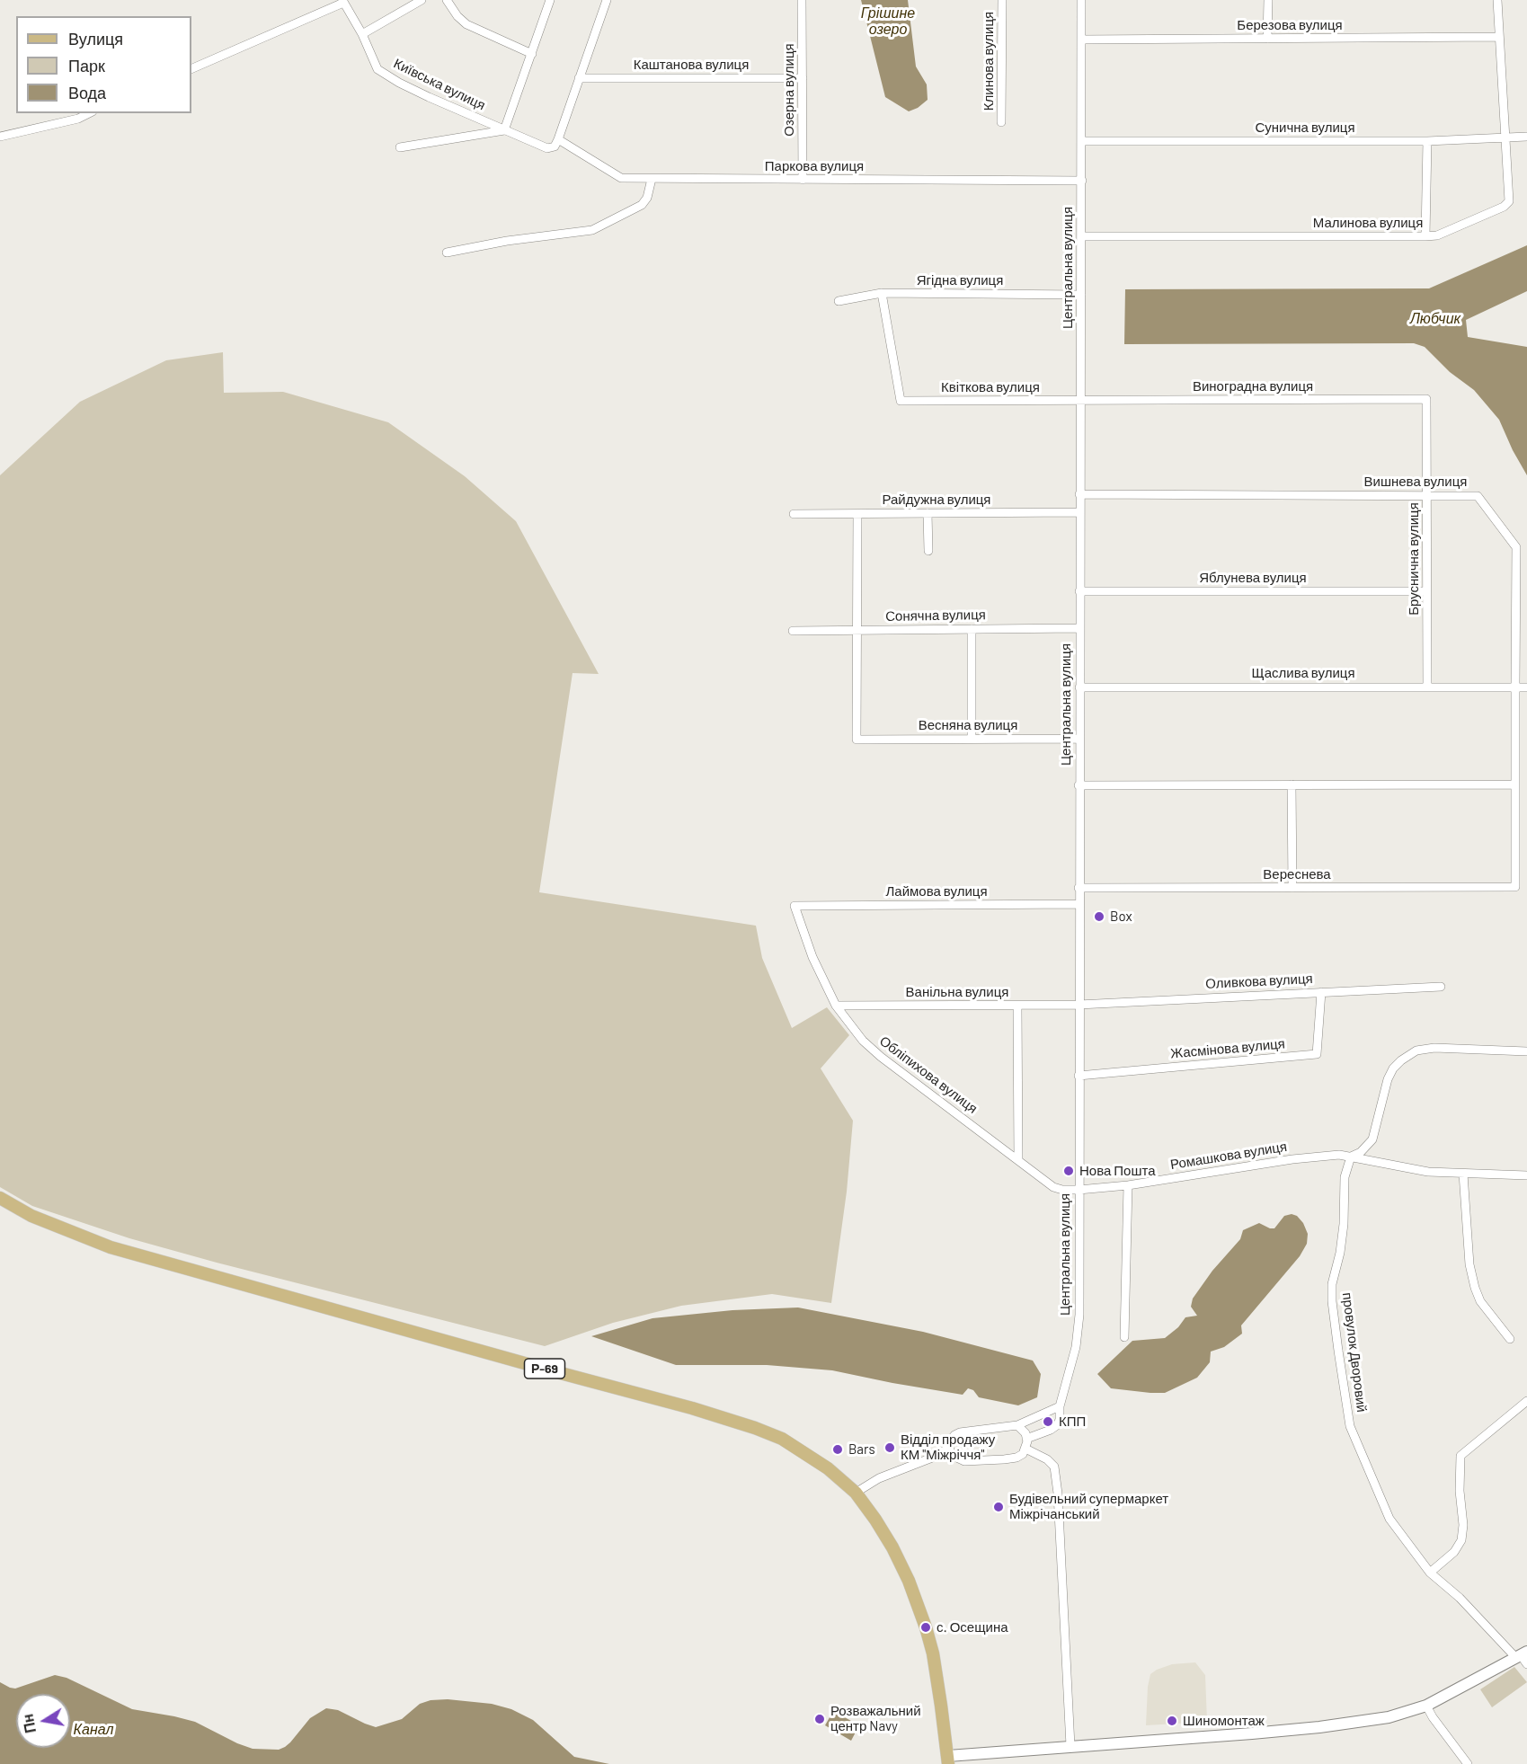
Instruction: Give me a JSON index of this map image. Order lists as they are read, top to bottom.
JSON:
{
  "streets": {
    "main road": ["Р-69"],
    "street": [
      "Березова вулиця",
      "Клинова вулиця",
      "Каштанова вулиця",
      "Київська вулиця",
      "Озерна вулиця",
      "Сунична вулиця",
      "Паркова вулиця",
      "Малинова вулиця",
      "Центральна вулиця",
      "Ягідна вулиця",
      "Виноградна вулиця",
      "Квіткова вулиця",
      "Вишнева вулиця",
      "Райдужна вулиця",
      "Бруснична вулиця",
      "Яблунева вулиця",
      "Сонячна вулиця",
      "Щаслива вулиця",
      "Весняна вулиця",
      "Вереснева",
      "Лаймова вулиця",
      "Оливкова вулиця",
      "Ванільна вулиця",
      "Жасмінова вулиця",
      "Обліпихова вулиця",
      "Ромашкова вулиця",
      "провулок Дворовий"
    ]
  },
  "crossings": [
    ["Березова вулиця", "Малинова вулиця"],
    ["Березова вулиця", "Центральна вулиця"],
    ["Каштанова вулиця", "Озерна вулиця"],
    ["Київська вулиця", "Паркова вулиця"],
    ["Озерна вулиця", "Паркова вулиця"],
    ["Сунична вулиця", "Малинова вулиця"],
    ["Сунична вулиця", "Центральна вулиця"],
    ["Паркова вулиця", "Центральна вулиця"],
    ["Малинова вулиця", "Центральна вулиця"],
    ["Центральна вулиця", "Ягідна вулиця"],
    ["Центральна вулиця", "Виноградна вулиця"],
    ["Центральна вулиця", "Квіткова вулиця"],
    ["Центральна вулиця", "Вишнева вулиця"],
    ["Центральна вулиця", "Райдужна вулиця"],
    ["Центральна вулиця", "Яблунева вулиця"],
    ["Центральна вулиця", "Сонячна вулиця"],
    ["Центральна вулиця", "Щаслива вулиця"],
    ["Центральна вулиця", "Весняна вулиця"],
    ["Центральна вулиця", "Вереснева"],
    ["Центральна вулиця", "Лаймова вулиця"],
    ["Центральна вулиця", "Оливкова вулиця"],
    ["Центральна вулиця", "Ванільна вулиця"],
    ["Центральна вулиця", "Жасмінова вулиця"],
    ["Центральна вулиця", "Обліпихова вулиця"],
    ["Центральна вулиця", "Ромашкова вулиця"],
    ["Ягідна вулиця", "Квіткова вулиця"],
    ["Виноградна вулиця", "Квіткова вулиця"],
    ["Виноградна вулиця", "Бруснична вулиця"],
    ["Вишнева вулиця", "Бруснична вулиця"],
    ["Вишнева вулиця", "Щаслива вулиця"],
    ["Вишнева вулиця", "Вереснева"],
    ["Бруснична вулиця", "Яблунева вулиця"],
    ["Бруснична вулиця", "Щаслива вулиця"],
    ["Сонячна вулиця", "Весняна вулиця"],
    ["Лаймова вулиця", "Обліпихова вулиця"],
    ["Оливкова вулиця", "Ванільна вулиця"],
    ["Оливкова вулиця", "Жасмінова вулиця"],
    ["Ванільна вулиця", "Обліпихова вулиця"],
    ["Обліпихова вулиця", "Ромашкова вулиця"],
    ["Ромашкова вулиця", "провулок Дворовий"]
  ],
  "water": ["Грішине озеро", "Любчик", "Канал"],
  "places": [
    "Box",
    "Нова Пошта",
    "КПП",
    "Відділ продажу КМ \"Міжріччя\"",
    "Bars",
    "Будівельний супермаркет Міжрічанський",
    "с. Осещина",
    "Розважальний центр Navy",
    "Шиномонтаж"
  ],
  "legend": ["Вулиця", "Парк", "Вода"],
  "north": "left"
}
